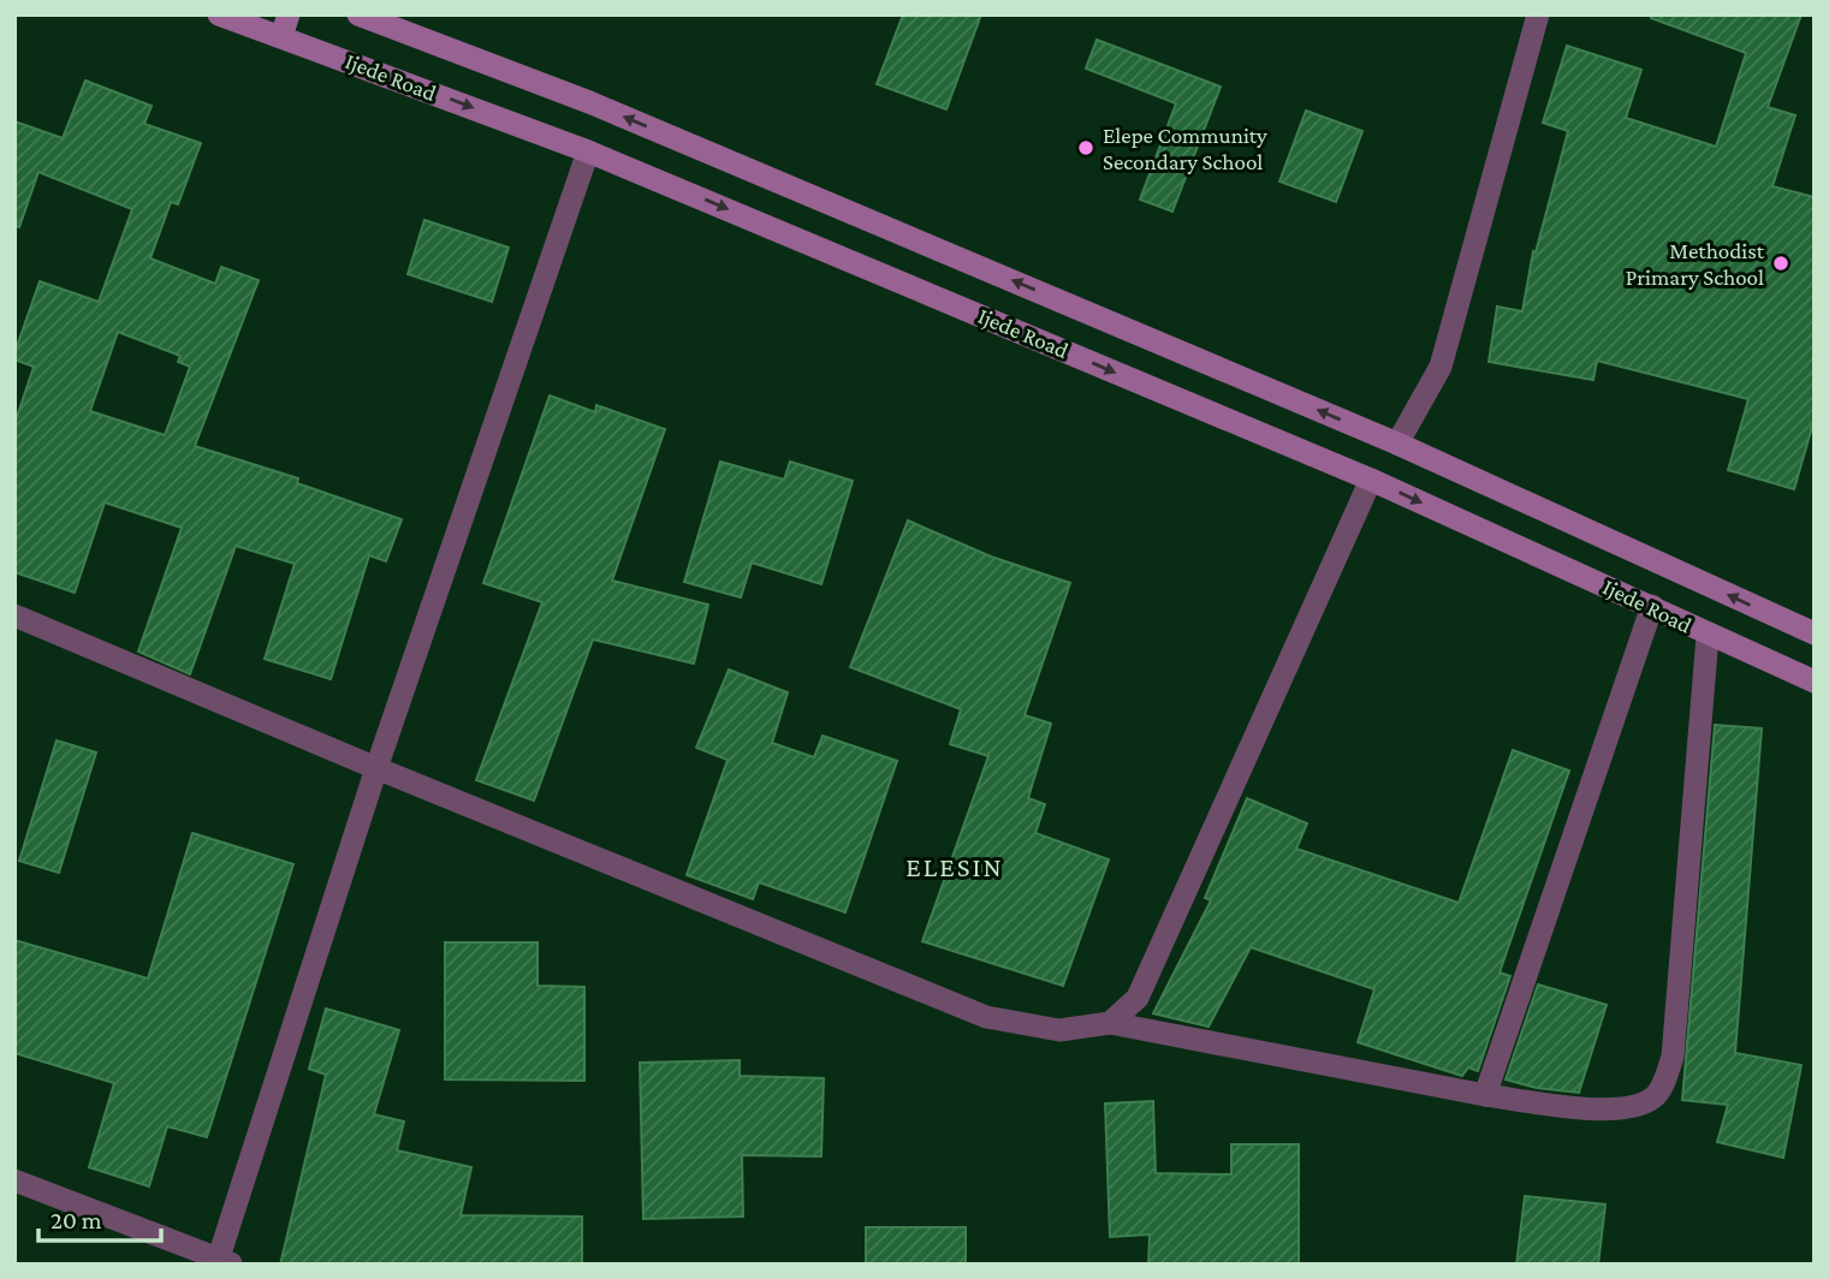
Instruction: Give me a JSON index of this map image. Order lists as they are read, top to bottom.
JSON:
{
  "streets": {
    "main road": ["Ijede Road"]
  },
  "districts": ["ELESIN"],
  "places": ["Elepe Community Secondary School", "Methodist Primary School"],
  "scale_bar": "20 m"
}
